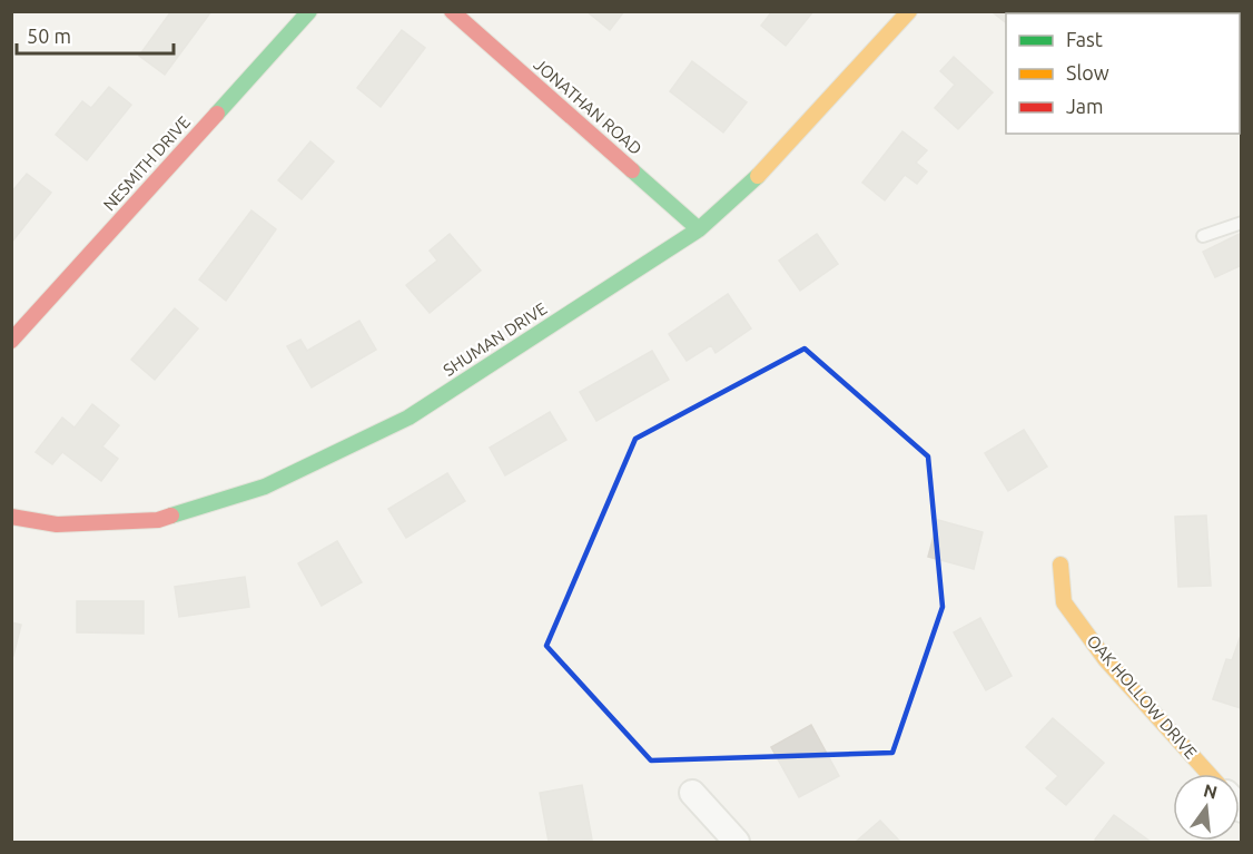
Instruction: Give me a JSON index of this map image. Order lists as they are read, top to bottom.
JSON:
{
  "streets": {
    "street": [
      "JONATHAN ROAD",
      "NESMITH DRIVE",
      "SHUMAN DRIVE",
      "OAK HOLLOW DRIVE"
    ]
  },
  "crossings": [
    ["JONATHAN ROAD", "SHUMAN DRIVE"]
  ],
  "legend": ["Fast", "Slow", "Jam"],
  "scale_bar": "50 m",
  "north": "top"
}
